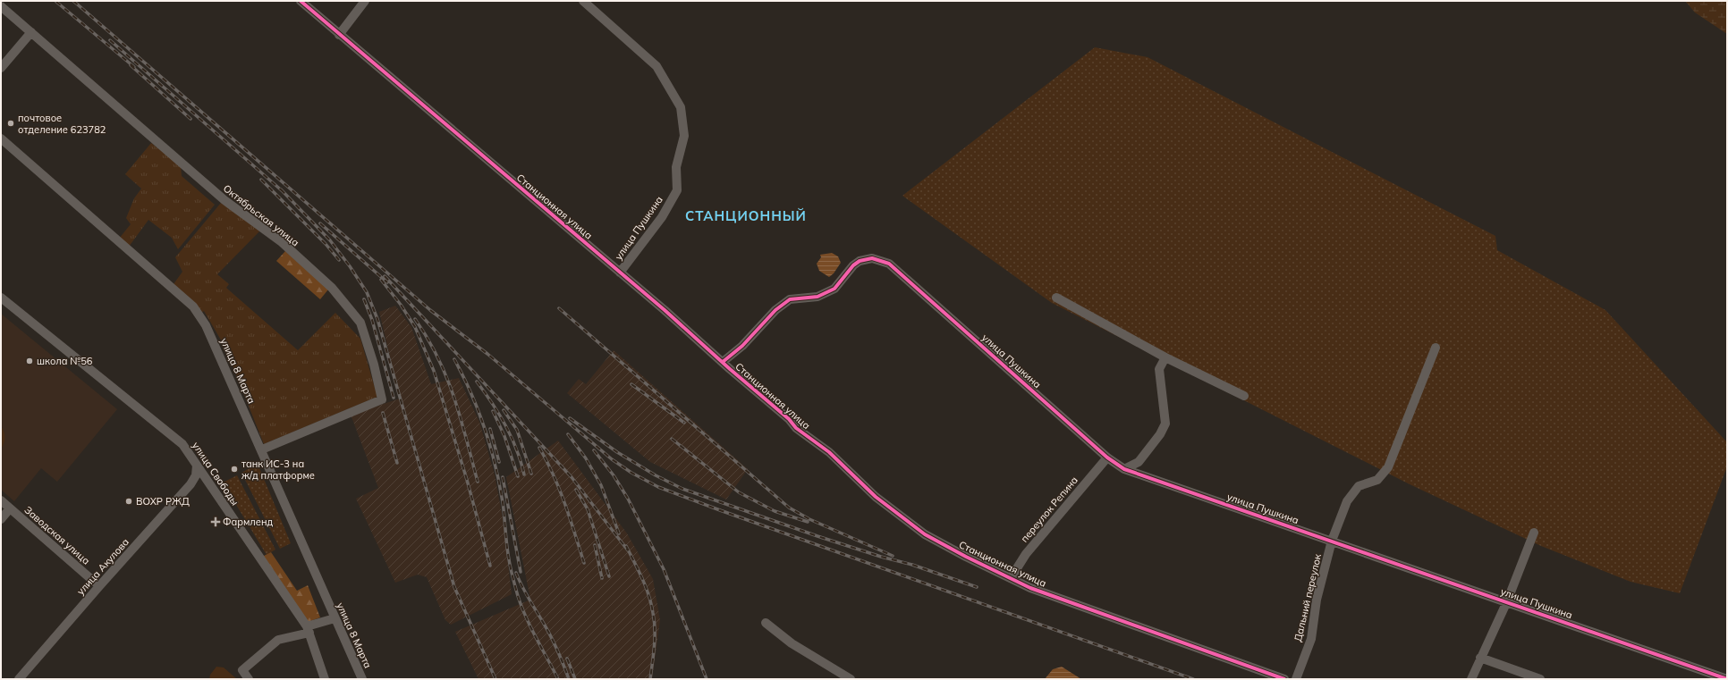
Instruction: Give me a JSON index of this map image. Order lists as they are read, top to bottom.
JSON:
{
  "streets": {
    "street": [
      "Станционная улица",
      "Октябрьская улица",
      "улица Пушкина",
      "улица 8 Марта",
      "улица Свободы",
      "переулок Репина",
      "Заводская улица",
      "улица Акулова",
      "Дальний переулок"
    ]
  },
  "crossings": [
    ["Станционная улица", "улица Пушкина"],
    ["Станционная улица", "переулок Репина"],
    ["Октябрьская улица", "улица 8 Марта"],
    ["улица Пушкина", "переулок Репина"],
    ["улица Пушкина", "Дальний переулок"],
    ["улица Свободы", "улица Акулова"],
    ["Заводская улица", "улица Акулова"]
  ],
  "districts": ["СТАНЦИОННЫЙ"],
  "places": {
    "other": [
      "почтовое отделение 623782",
      "школа №56",
      "танк ИС-3 на ж/д платформе",
      "ВОХР РЖД"
    ],
    "health": ["Фармленд"]
  }
}
